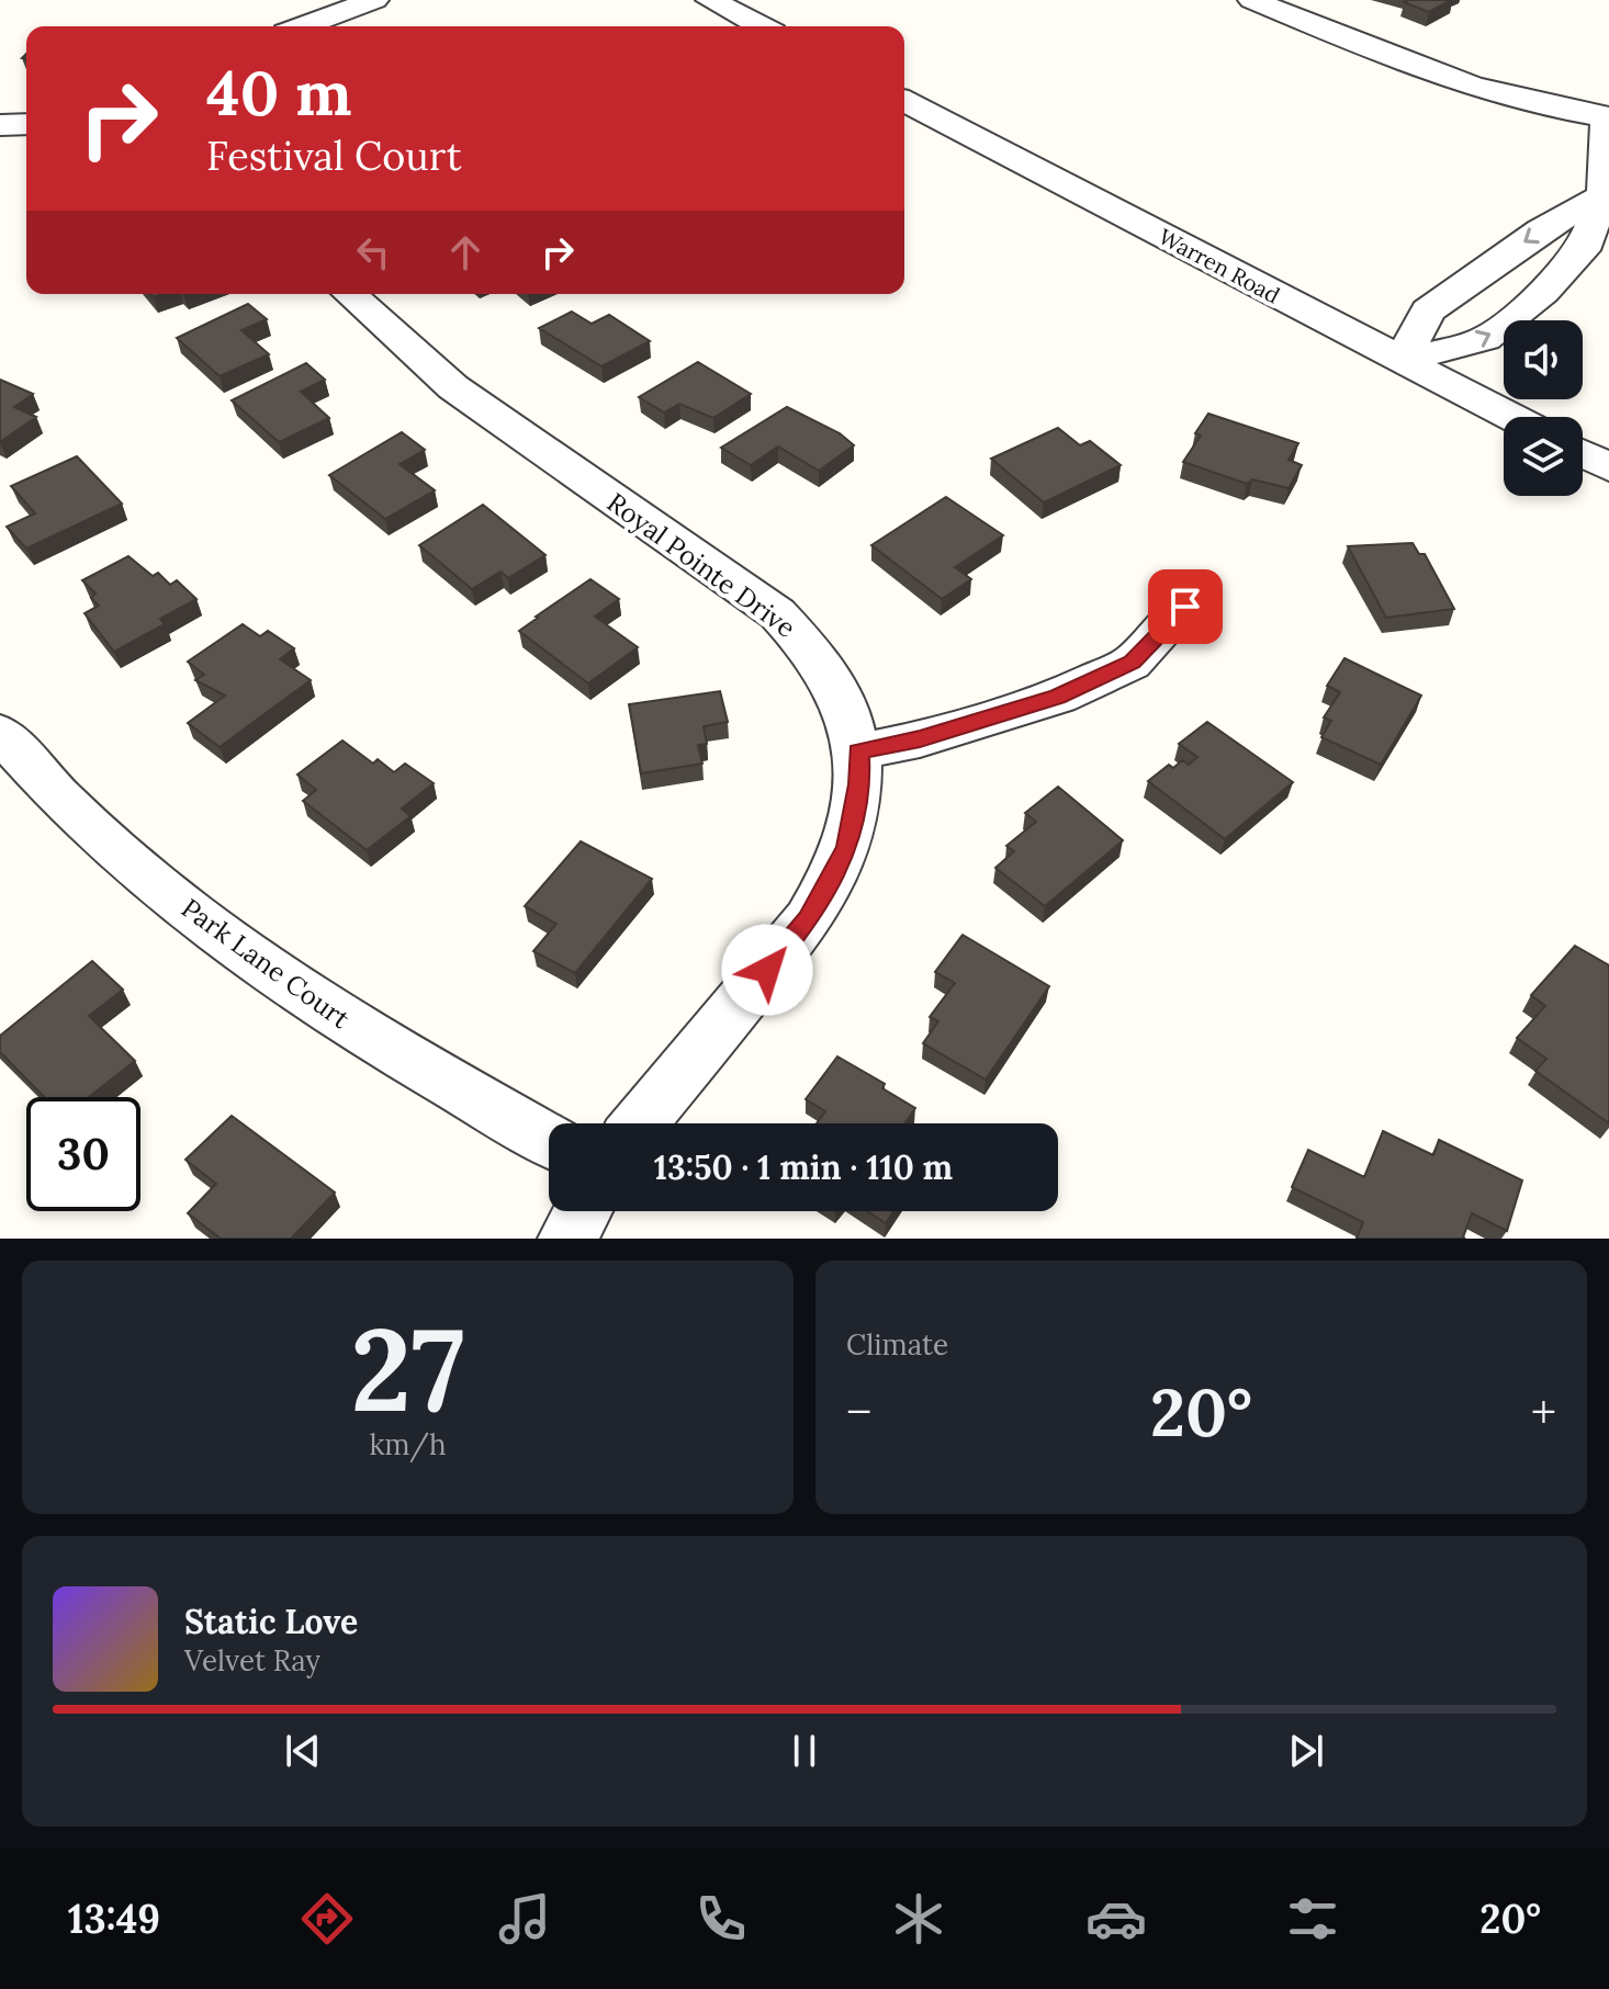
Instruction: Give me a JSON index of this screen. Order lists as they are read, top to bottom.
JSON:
{
  "streets": {
    "street": ["Warren Road", "Royal Pointe Drive", "Park Lane Court"]
  },
  "page": {
    "turn": ["40 m", "Festival Court"],
    "limit": "30",
    "trip": "13:50 · 1 min · 110 m",
    "tile": [
      ["27", "km/h"],
      "Climate"
    ],
    "heat": ["−", "20°", "+"],
    "song": ["Static Love", "Velvet Ray"],
    "tabs": ["13:49", "20°"]
  }
}
